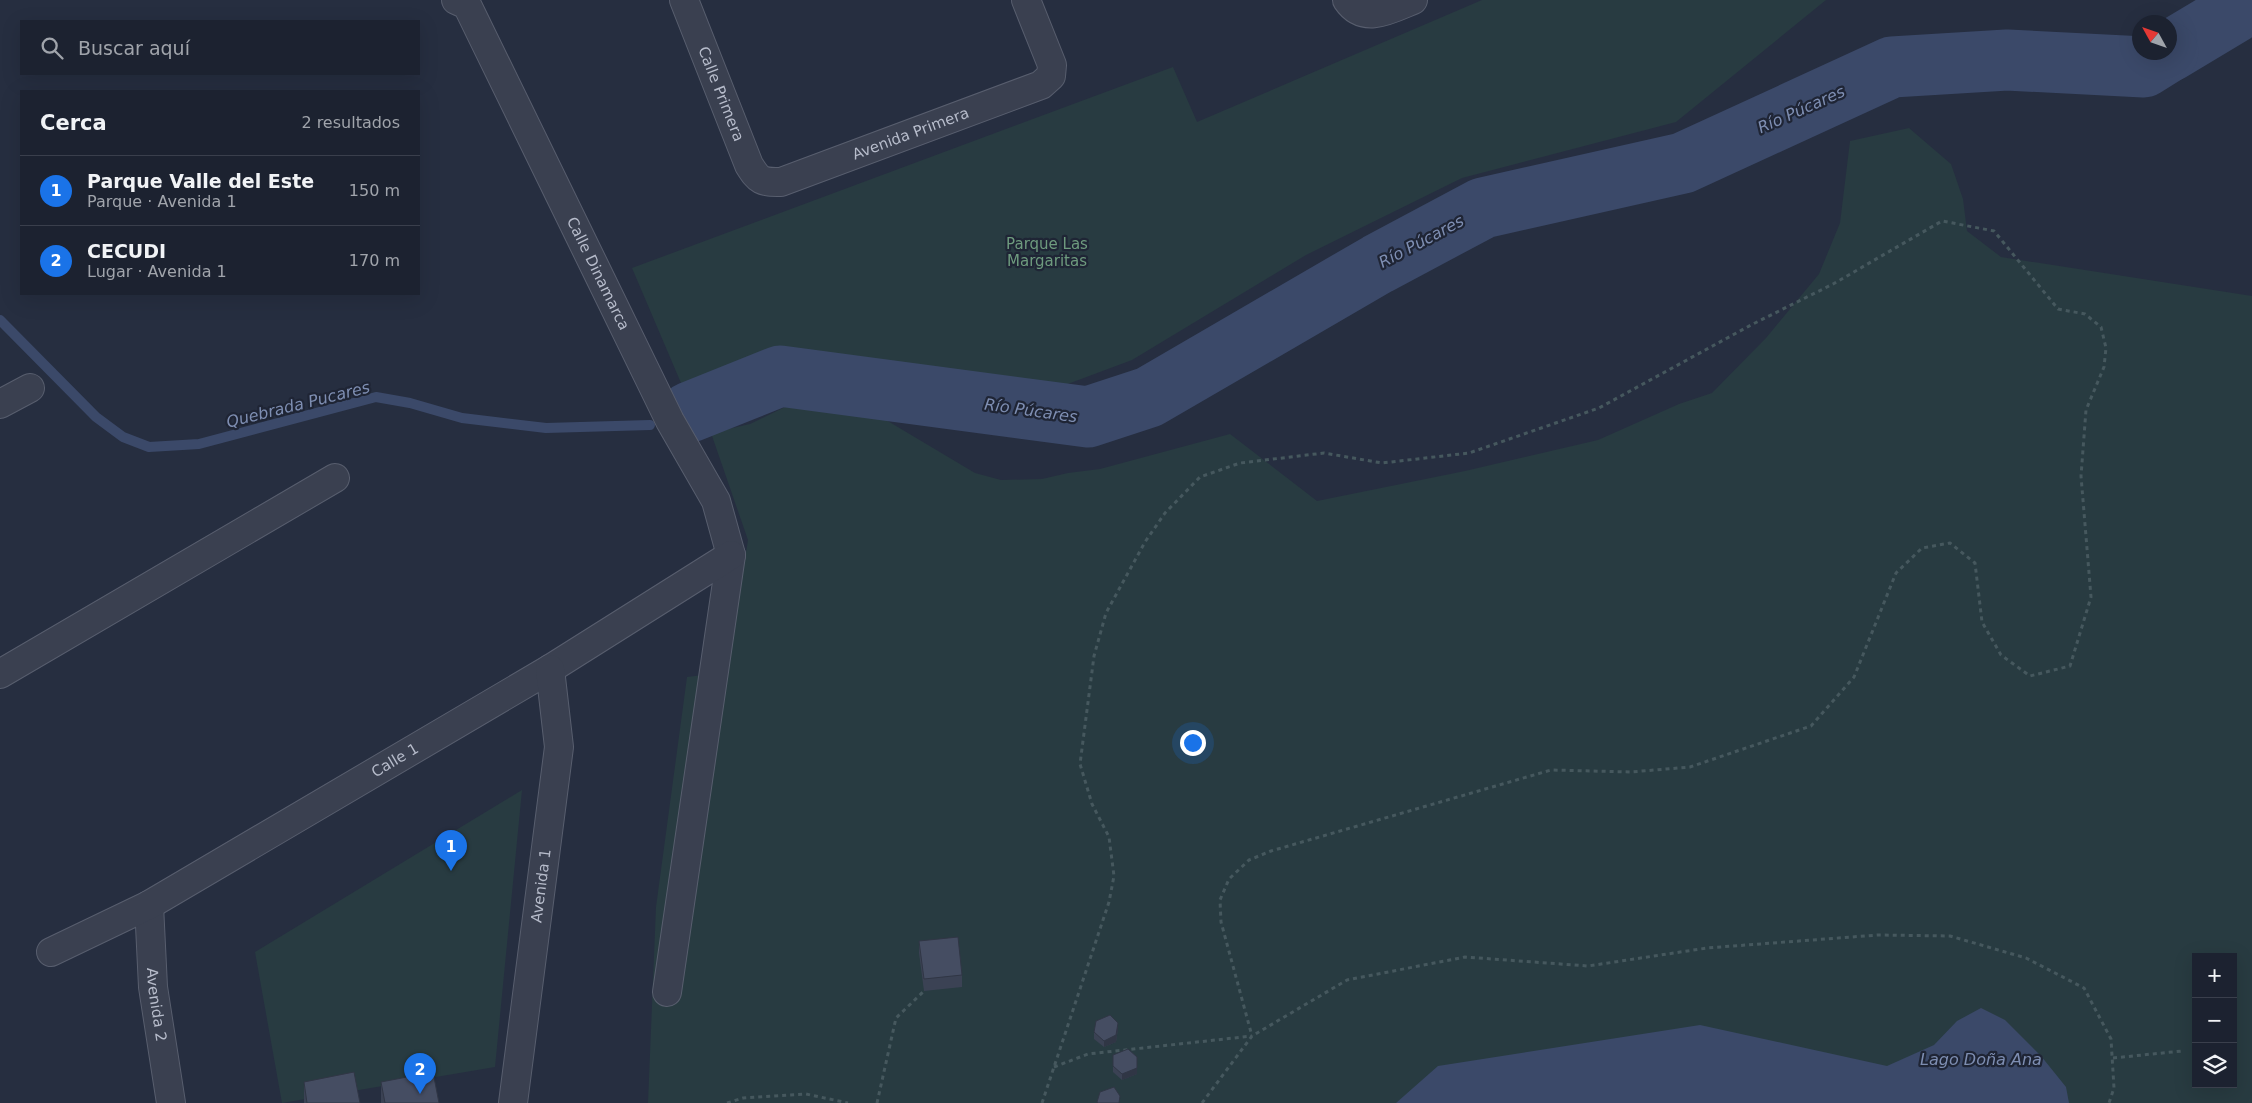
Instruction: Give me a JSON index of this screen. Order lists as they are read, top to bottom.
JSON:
{
  "streets": {
    "street": [
      "Calle Primera",
      "Avenida Primera",
      "Calle Dinamarca",
      "Calle 1",
      "Avenida 1",
      "Avenida 2"
    ]
  },
  "crossings": [
    ["Calle Primera", "Avenida Primera"],
    ["Calle Dinamarca", "Calle 1"],
    ["Calle 1", "Avenida 1"],
    ["Calle 1", "Avenida 2"]
  ],
  "water": ["Río Púcares", "Quebrada Pucares", "Lago Doña Ana"],
  "parks": ["Parque Las Margaritas"],
  "north": "top left",
  "page": {
    "search": "Buscar aquí",
    "heading": ["Cerca", "2 resultados"],
    "list": [
      {
        "mark": "1",
        "name": "Parque Valle del Este",
        "note": "Parque · Avenida 1",
        "value": "150 m"
      },
      {
        "mark": "2",
        "name": "CECUDI",
        "note": "Lugar · Avenida 1",
        "value": "170 m"
      }
    ],
    "pins": ["1", "2"],
    "map_buttons": ["+", "−"]
  }
}
